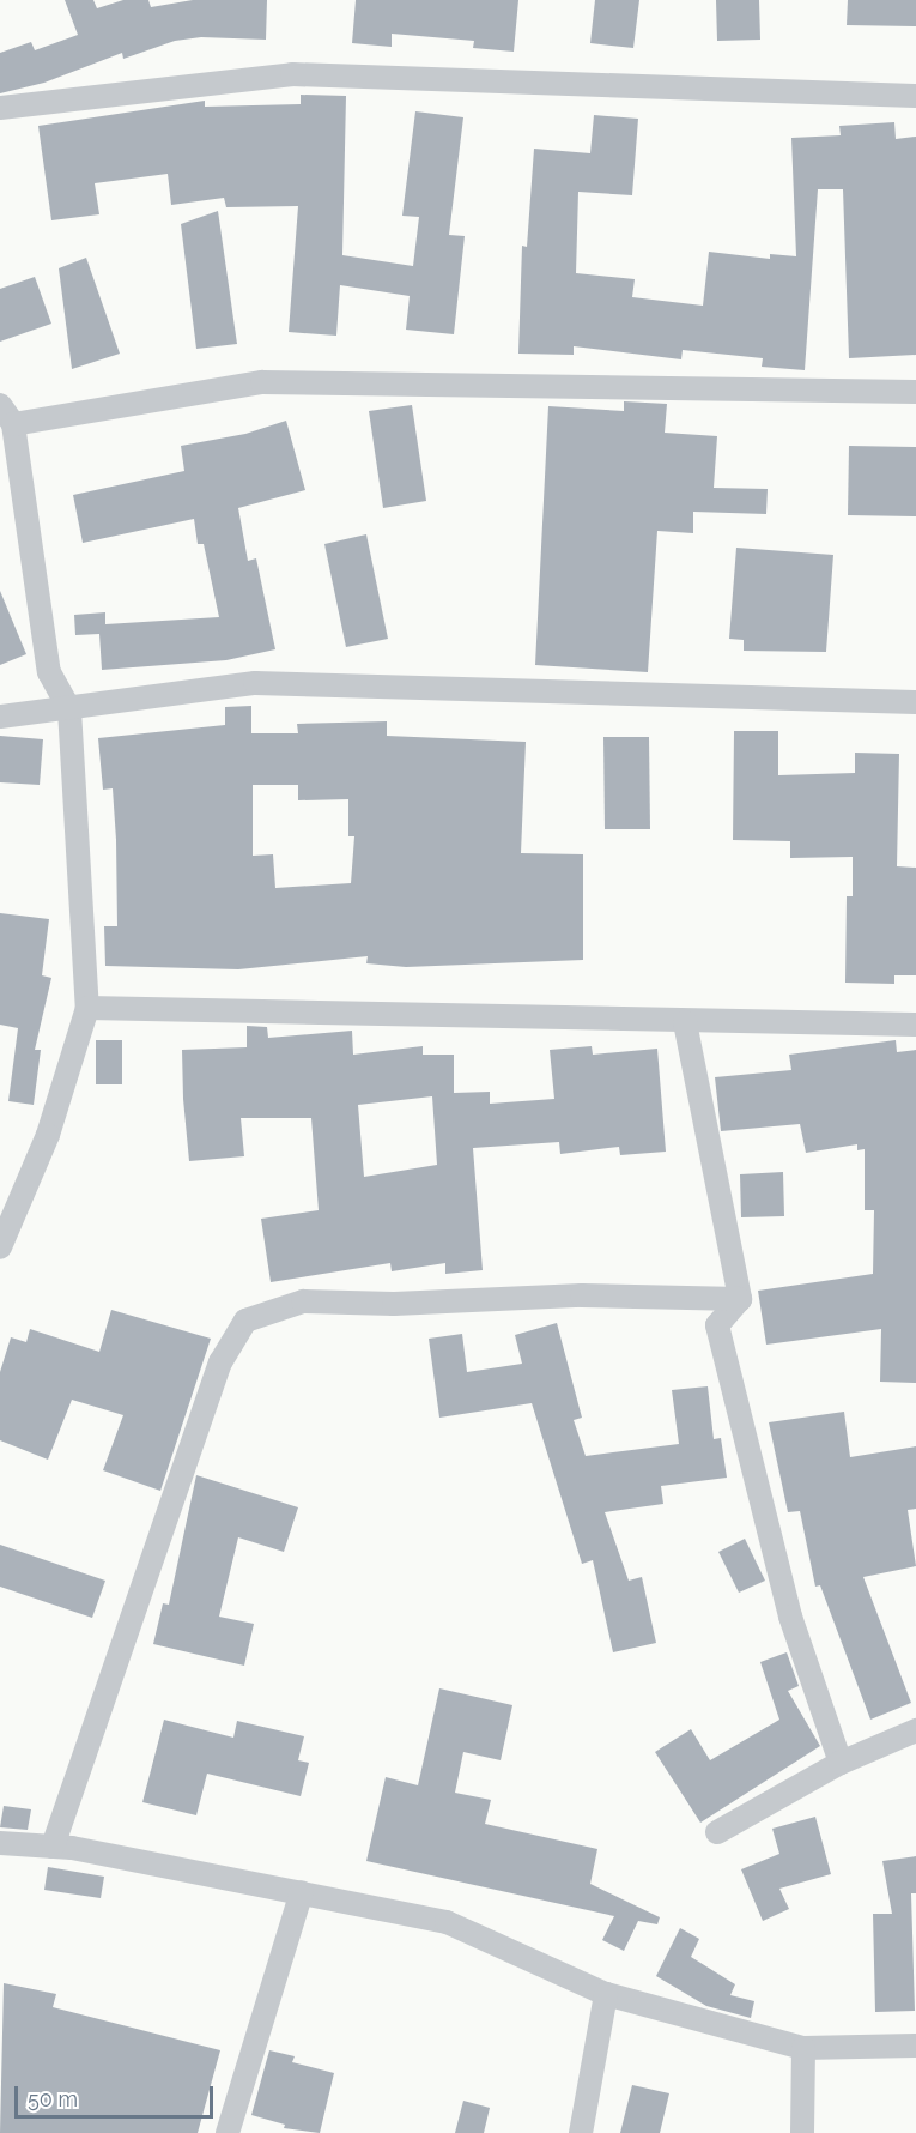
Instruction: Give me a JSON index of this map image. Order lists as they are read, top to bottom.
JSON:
{
  "scale_bar": "50 m"
}
